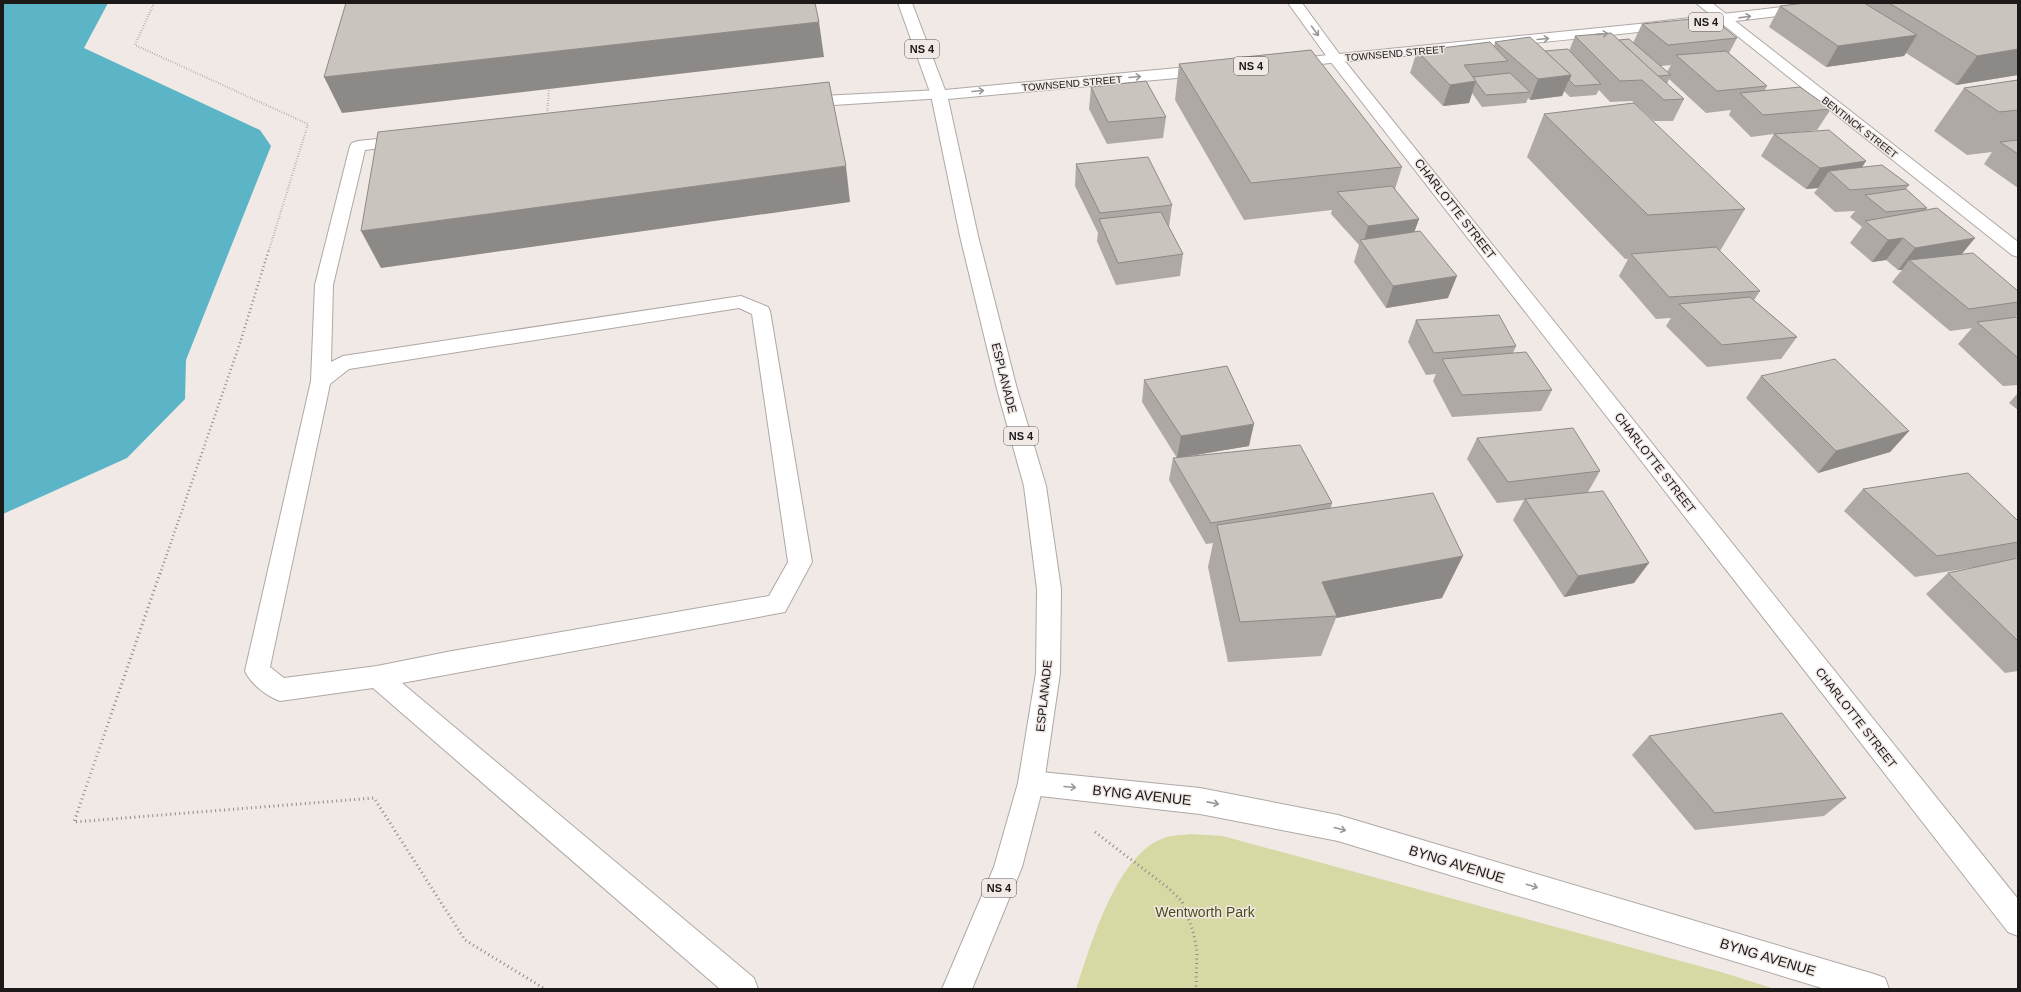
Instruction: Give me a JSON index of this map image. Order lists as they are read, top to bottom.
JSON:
{
  "streets": {
    "main road": [
      "NS 4",
      "TOWNSEND STREET",
      "BENTINCK STREET",
      "CHARLOTTE STREET",
      "ESPLANADE",
      "BYNG AVENUE"
    ]
  },
  "crossings": [
    ["NS 4", "ESPLANADE"],
    ["NS 4", "BYNG AVENUE"],
    ["TOWNSEND STREET", "BENTINCK STREET"],
    ["TOWNSEND STREET", "CHARLOTTE STREET"],
    ["TOWNSEND STREET", "ESPLANADE"],
    ["ESPLANADE", "BYNG AVENUE"]
  ],
  "one_way": ["TOWNSEND STREET", "BYNG AVENUE"],
  "parks": ["Wentworth Park"]
}
